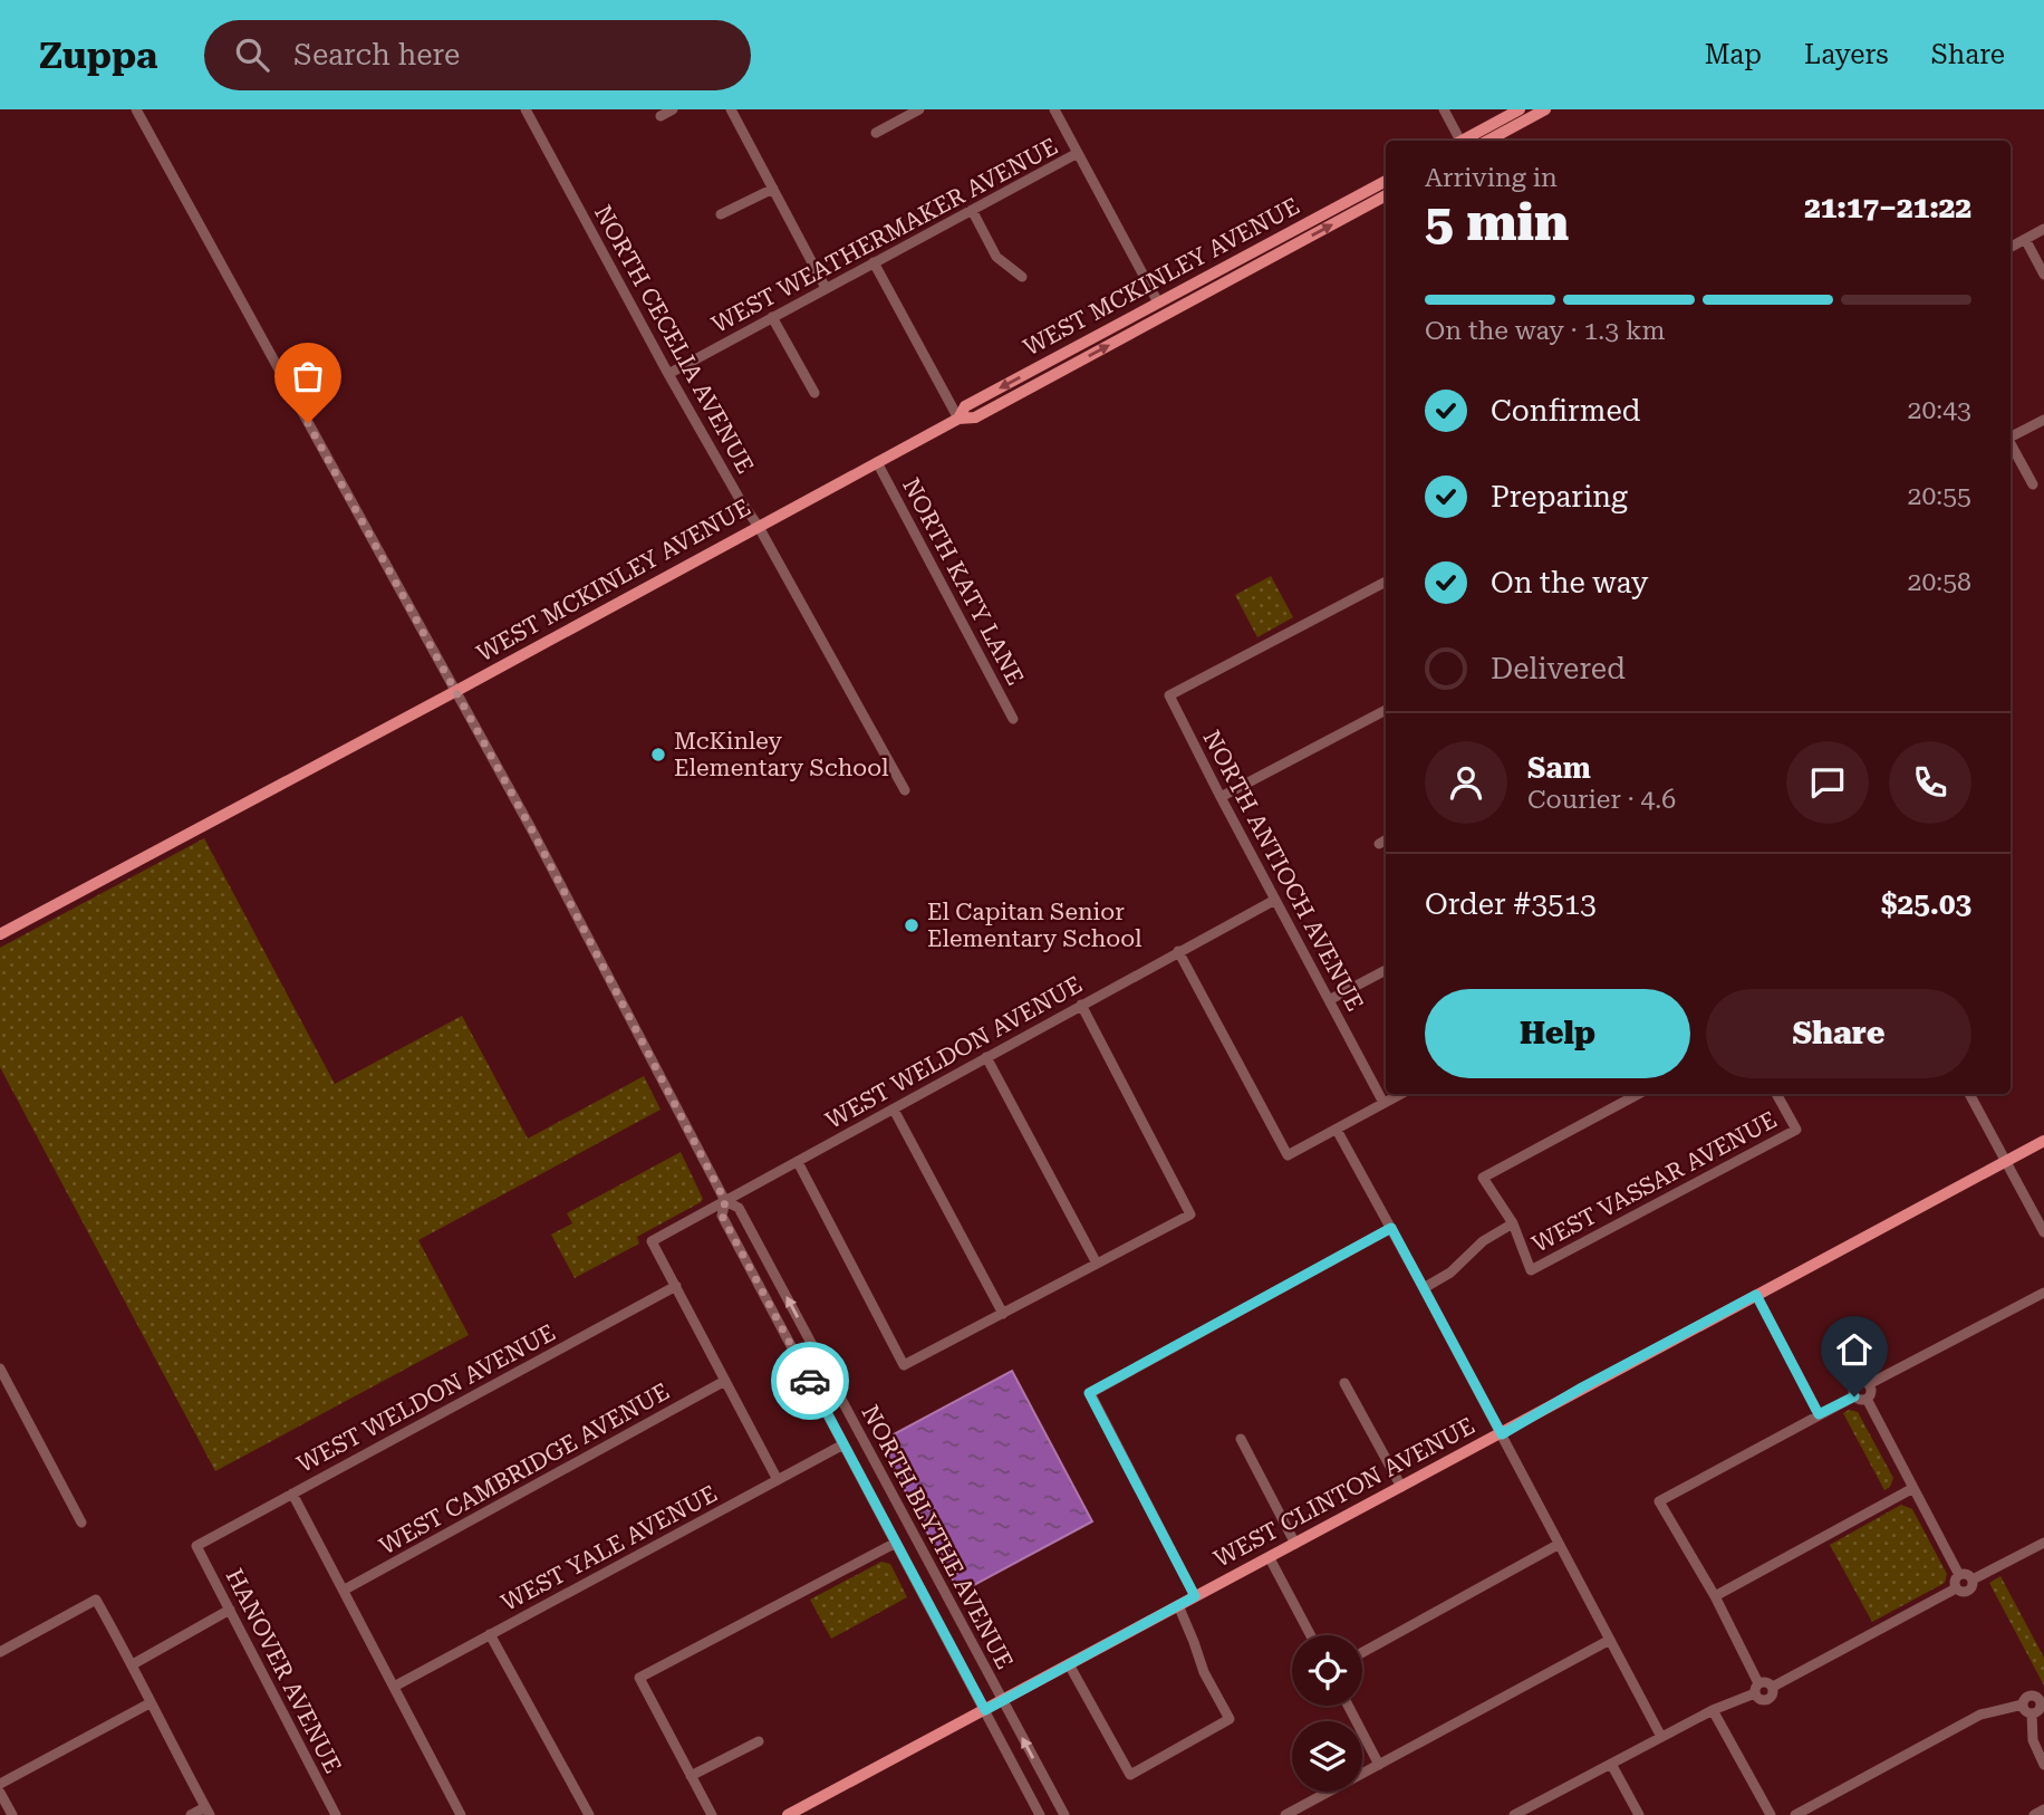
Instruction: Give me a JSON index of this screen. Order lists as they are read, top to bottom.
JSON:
{
  "streets": {
    "main road": ["WEST MCKINLEY AVENUE", "WEST CLINTON AVENUE"],
    "street": [
      "WEST WEATHERMAKER AVENUE",
      "NORTH CECELIA AVENUE",
      "NORTH KATY LANE",
      "NORTH ANTIOCH AVENUE",
      "WEST WELDON AVENUE",
      "WEST VASSAR AVENUE",
      "WEST CAMBRIDGE AVENUE",
      "NORTH BLYTHE AVENUE",
      "WEST YALE AVENUE",
      "HANOVER AVENUE"
    ]
  },
  "crossings": [
    ["WEST WEATHERMAKER AVENUE", "NORTH CECELIA AVENUE"],
    ["WEST MCKINLEY AVENUE", "NORTH CECELIA AVENUE"],
    ["WEST MCKINLEY AVENUE", "NORTH KATY LANE"],
    ["WEST MCKINLEY AVENUE", "NORTH BLYTHE AVENUE"],
    ["NORTH ANTIOCH AVENUE", "WEST WELDON AVENUE"],
    ["WEST WELDON AVENUE", "NORTH BLYTHE AVENUE"],
    ["WEST WELDON AVENUE", "HANOVER AVENUE"],
    ["WEST CLINTON AVENUE", "NORTH BLYTHE AVENUE"],
    ["NORTH BLYTHE AVENUE", "WEST YALE AVENUE"]
  ],
  "places": ["McKinley Elementary School", "El Capitan Senior Elementary School"],
  "page": {
    "header": "Zuppa",
    "search": "Search here",
    "nav": ["Map", "Layers", "Share"],
    "heading": ["5 min", "Arriving in", "21:17–21:22"],
    "panel": [
      "Sam",
      "Courier · 4.6",
      "Order #3513",
      "$25.03"
    ],
    "bar": "On the way · 1.3 km",
    "list": [
      ["Confirmed", "20:43"],
      ["Preparing", "20:55"],
      ["On the way", "20:58"],
      "Delivered"
    ],
    "buttons": ["Help", "Share"]
  }
}
